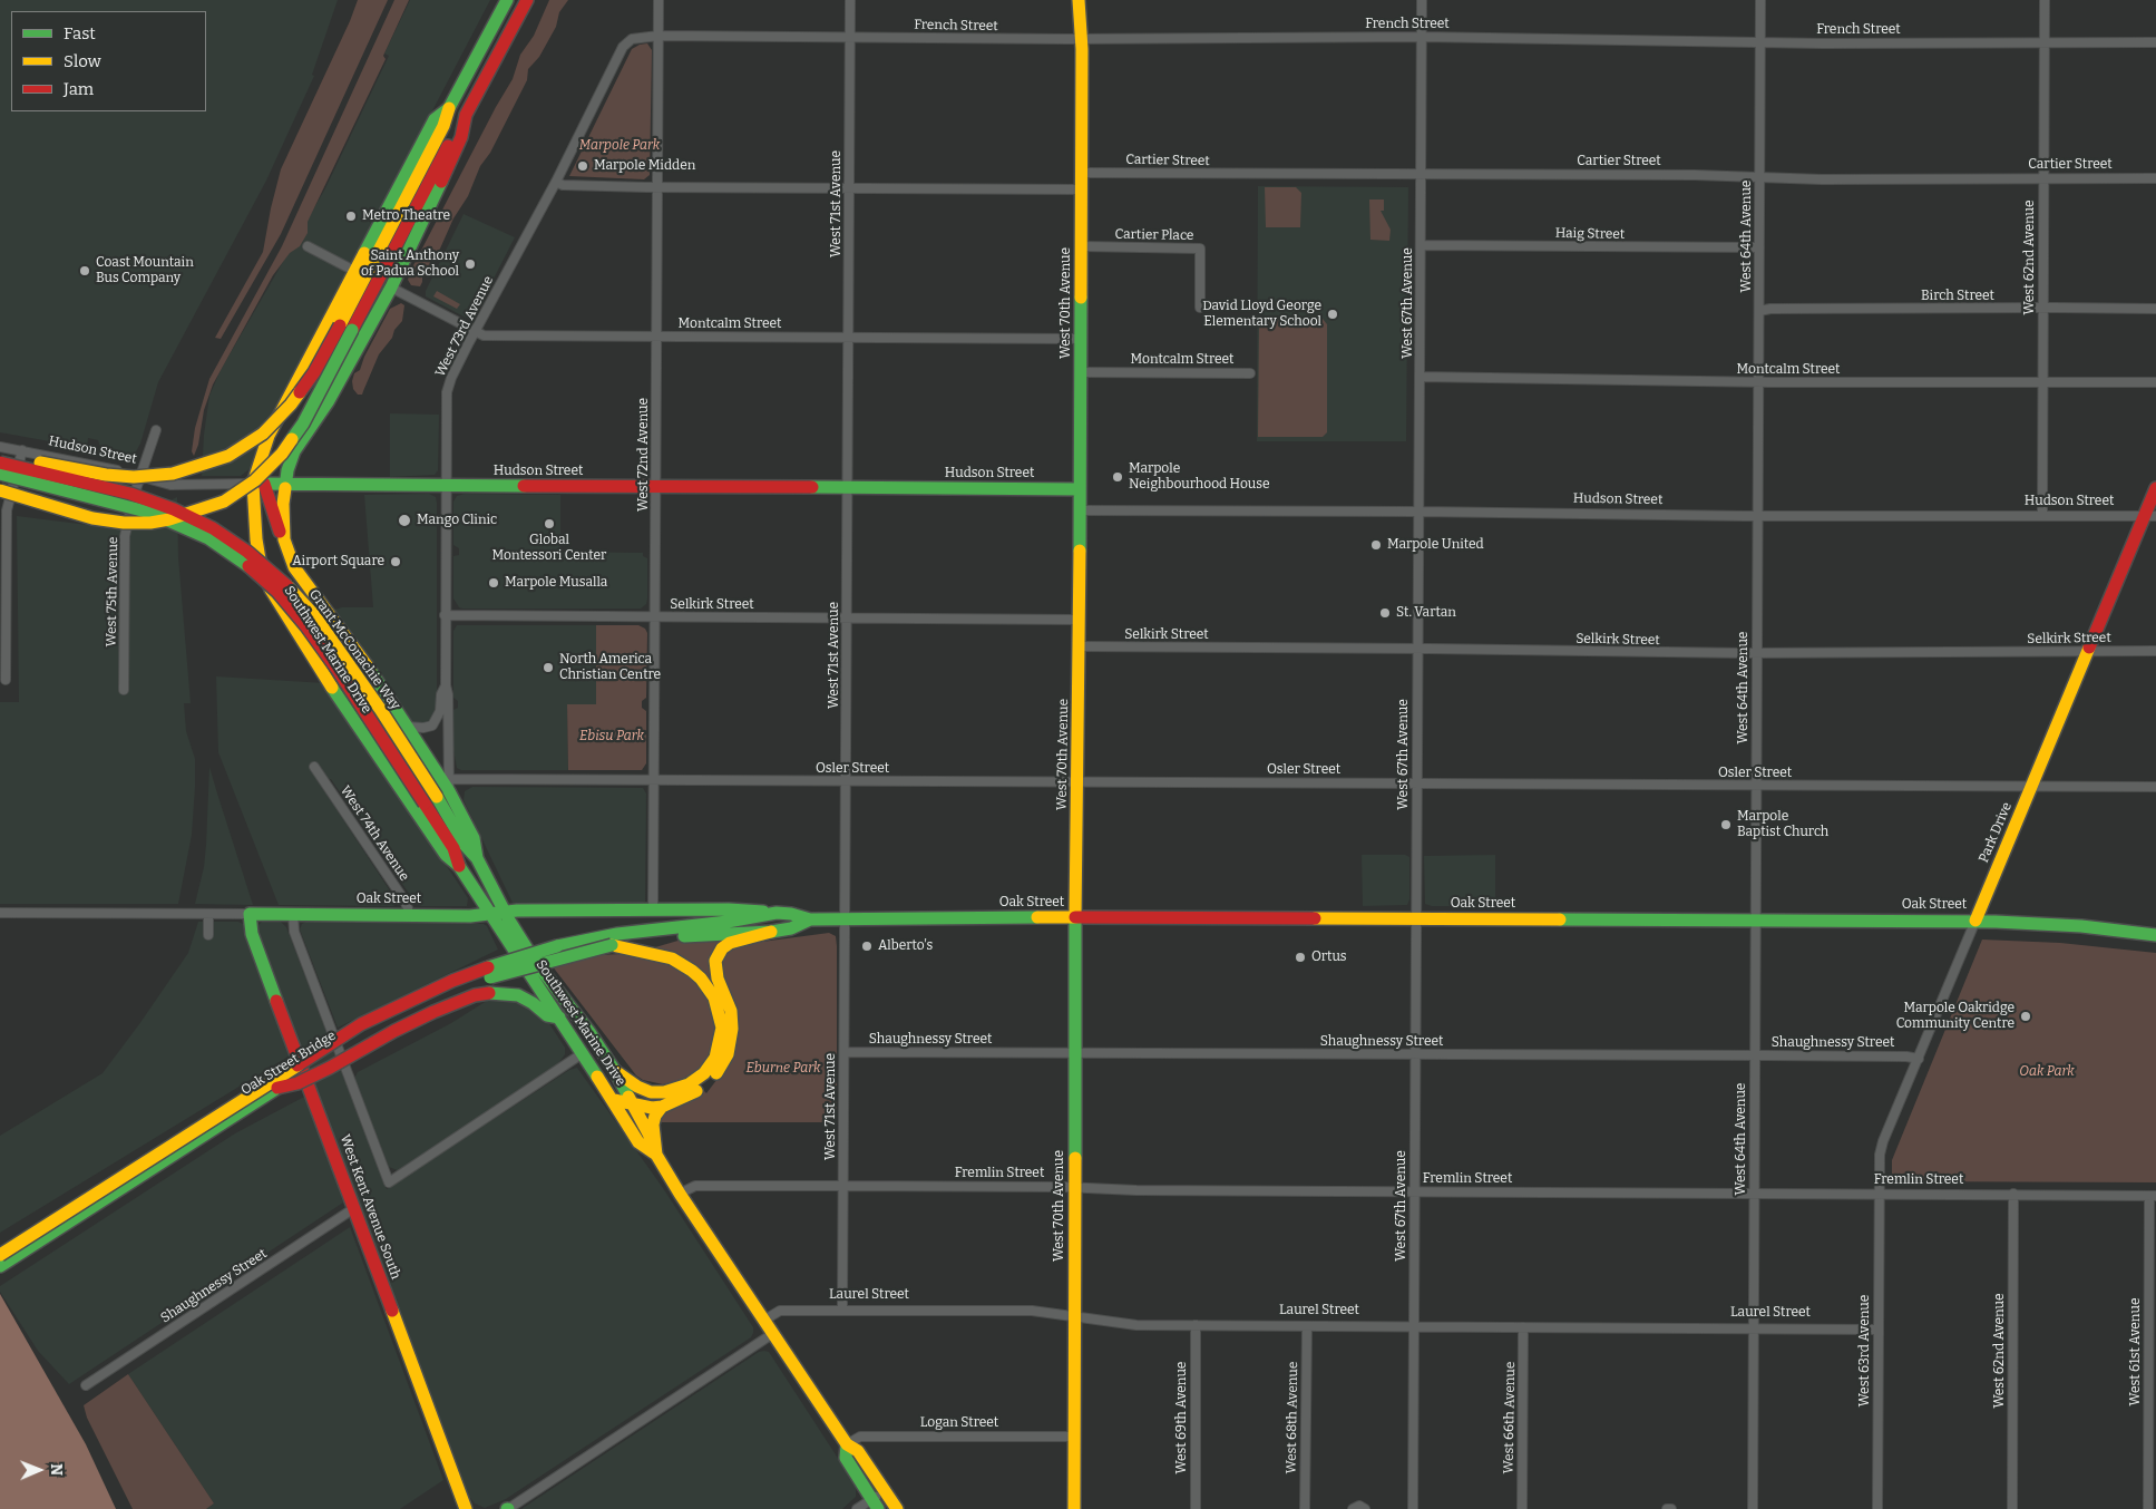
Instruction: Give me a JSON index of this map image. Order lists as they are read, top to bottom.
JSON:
{
  "streets": {
    "main road": [
      "West 70th Avenue",
      "Hudson Street",
      "Southwest Marine Drive",
      "Grant McConachie Way",
      "Park Drive",
      "Oak Street",
      "Oak Street Bridge",
      "West Kent Avenue South"
    ],
    "street": [
      "French Street",
      "Cartier Street",
      "West 71st Avenue",
      "Haig Street",
      "Cartier Place",
      "West 64th Avenue",
      "West 62nd Avenue",
      "Birch Street",
      "West 67th Avenue",
      "Montcalm Street",
      "West 73rd Avenue",
      "West 72nd Avenue",
      "West 75th Avenue",
      "Selkirk Street",
      "Osler Street",
      "West 74th Avenue",
      "Shaughnessy Street",
      "Fremlin Street",
      "Laurel Street",
      "West 63rd Avenue",
      "West 61st Avenue",
      "West 69th Avenue",
      "West 68th Avenue",
      "West 66th Avenue",
      "Logan Street"
    ]
  },
  "crossings": [
    ["French Street", "West 71st Avenue"],
    ["French Street", "West 64th Avenue"],
    ["French Street", "West 62nd Avenue"],
    ["French Street", "West 70th Avenue"],
    ["French Street", "West 67th Avenue"],
    ["French Street", "West 73rd Avenue"],
    ["French Street", "West 72nd Avenue"],
    ["Cartier Street", "West 64th Avenue"],
    ["Cartier Street", "West 62nd Avenue"],
    ["Cartier Street", "West 70th Avenue"],
    ["Cartier Street", "West 67th Avenue"],
    ["West 71st Avenue", "Montcalm Street"],
    ["West 71st Avenue", "Hudson Street"],
    ["West 71st Avenue", "Selkirk Street"],
    ["West 71st Avenue", "Osler Street"],
    ["West 71st Avenue", "Oak Street"],
    ["West 71st Avenue", "Shaughnessy Street"],
    ["West 71st Avenue", "Fremlin Street"],
    ["West 71st Avenue", "Laurel Street"],
    ["Haig Street", "West 64th Avenue"],
    ["Haig Street", "West 67th Avenue"],
    ["Cartier Place", "West 70th Avenue"],
    ["West 64th Avenue", "Birch Street"],
    ["West 64th Avenue", "Montcalm Street"],
    ["West 64th Avenue", "Hudson Street"],
    ["West 64th Avenue", "Selkirk Street"],
    ["West 64th Avenue", "Osler Street"],
    ["West 64th Avenue", "Oak Street"],
    ["West 64th Avenue", "Shaughnessy Street"],
    ["West 64th Avenue", "Fremlin Street"],
    ["West 64th Avenue", "Laurel Street"],
    ["West 62nd Avenue", "Birch Street"],
    ["West 62nd Avenue", "Montcalm Street"],
    ["West 62nd Avenue", "Hudson Street"],
    ["West 62nd Avenue", "Fremlin Street"],
    ["West 70th Avenue", "Montcalm Street"],
    ["West 70th Avenue", "Hudson Street"],
    ["West 70th Avenue", "Selkirk Street"],
    ["West 70th Avenue", "Osler Street"],
    ["West 70th Avenue", "Oak Street"],
    ["West 70th Avenue", "Shaughnessy Street"],
    ["West 70th Avenue", "Fremlin Street"],
    ["West 70th Avenue", "Laurel Street"],
    ["West 70th Avenue", "Logan Street"],
    ["West 67th Avenue", "Montcalm Street"],
    ["West 67th Avenue", "Hudson Street"],
    ["West 67th Avenue", "Selkirk Street"],
    ["West 67th Avenue", "Osler Street"],
    ["West 67th Avenue", "Oak Street"],
    ["West 67th Avenue", "Shaughnessy Street"],
    ["West 67th Avenue", "Fremlin Street"],
    ["West 67th Avenue", "Laurel Street"],
    ["Montcalm Street", "West 73rd Avenue"],
    ["Montcalm Street", "West 72nd Avenue"],
    ["Montcalm Street", "Southwest Marine Drive"],
    ["West 73rd Avenue", "Hudson Street"],
    ["West 73rd Avenue", "West 72nd Avenue"],
    ["West 73rd Avenue", "Selkirk Street"],
    ["West 73rd Avenue", "Southwest Marine Drive"],
    ["West 73rd Avenue", "Osler Street"],
    ["Hudson Street", "West 72nd Avenue"],
    ["Hudson Street", "West 75th Avenue"],
    ["Hudson Street", "Southwest Marine Drive"],
    ["Hudson Street", "Park Drive"],
    ["West 72nd Avenue", "Selkirk Street"],
    ["West 72nd Avenue", "Osler Street"],
    ["West 72nd Avenue", "Oak Street"],
    ["Selkirk Street", "Park Drive"],
    ["Southwest Marine Drive", "Grant McConachie Way"],
    ["Southwest Marine Drive", "Osler Street"],
    ["Southwest Marine Drive", "Oak Street"],
    ["Southwest Marine Drive", "Fremlin Street"],
    ["Southwest Marine Drive", "Laurel Street"],
    ["Southwest Marine Drive", "Logan Street"],
    ["Osler Street", "Park Drive"],
    ["Park Drive", "Oak Street"],
    ["Park Drive", "Shaughnessy Street"],
    ["Park Drive", "Fremlin Street"],
    ["Park Drive", "West 63rd Avenue"],
    ["West 74th Avenue", "Oak Street"],
    ["Oak Street", "Oak Street Bridge"],
    ["Oak Street", "West Kent Avenue South"],
    ["Shaughnessy Street", "West Kent Avenue South"],
    ["Fremlin Street", "West 63rd Avenue"],
    ["Fremlin Street", "West 61st Avenue"],
    ["Laurel Street", "West 63rd Avenue"],
    ["Laurel Street", "West 69th Avenue"],
    ["Laurel Street", "West 68th Avenue"],
    ["Laurel Street", "West 66th Avenue"]
  ],
  "parks": [
    "Marpole Park",
    "Ebisu Park",
    "Eburne Park",
    "Oak Park"
  ],
  "places": [
    "Marpole Midden",
    "Metro Theatre",
    "Saint Anthony of Padua School",
    "Coast Mountain Bus Company",
    "David Lloyd George Elementary School",
    "Marpole Neighbourhood House",
    "Mango Clinic",
    "Global Montessori Center",
    "Marpole United",
    "Airport Square",
    "Marpole Musalla",
    "St. Vartan",
    "North America Christian Centre",
    "Marpole Baptist Church",
    "Alberto's",
    "Ortus",
    "Marpole Oakridge Community Centre"
  ],
  "legend": ["Fast", "Slow", "Jam"],
  "north": "right"
}
